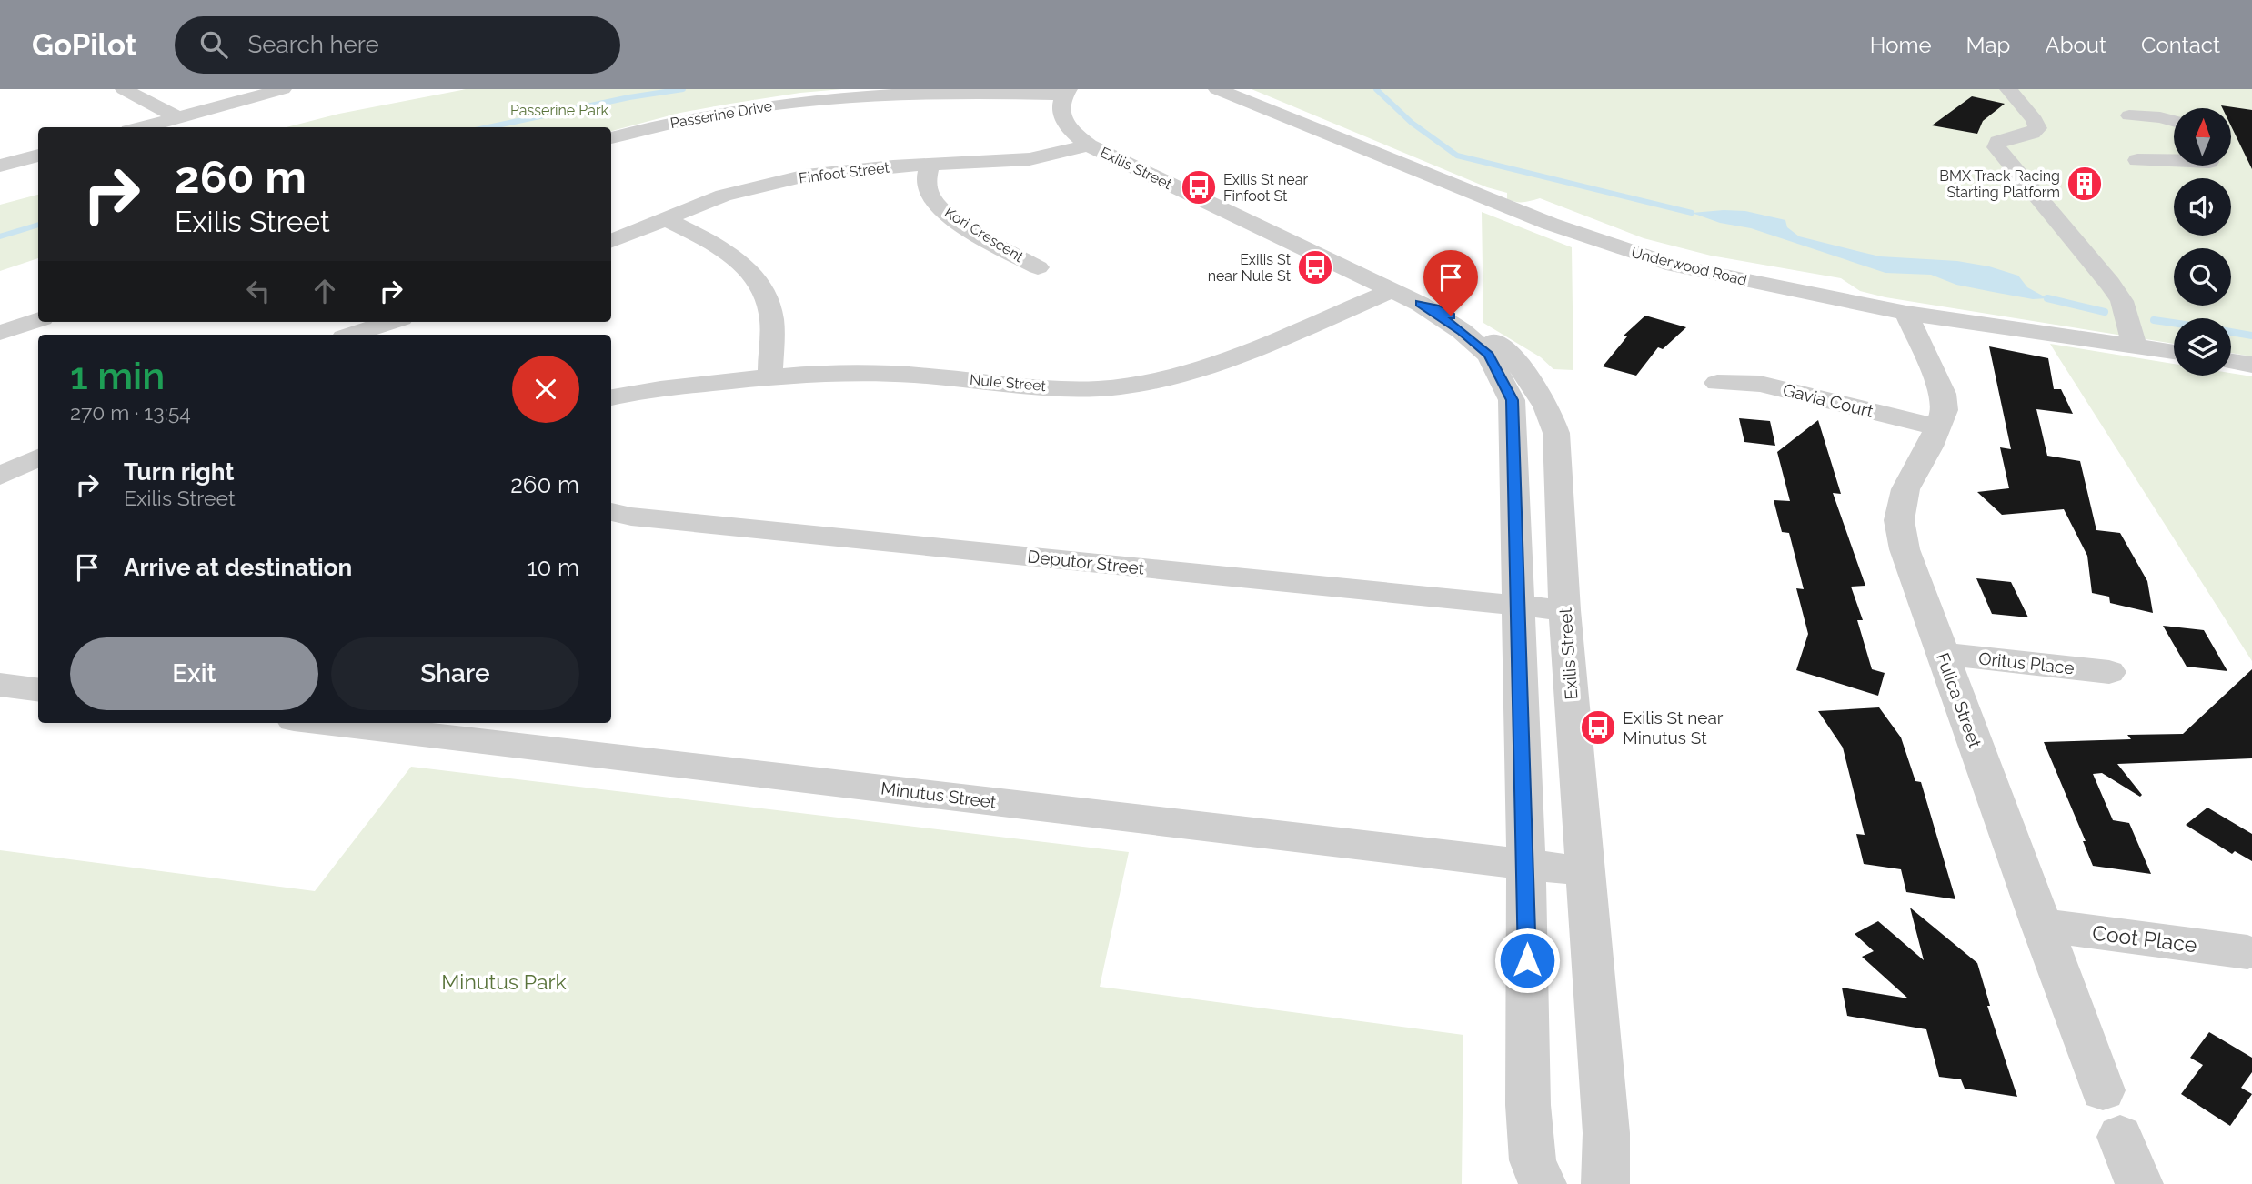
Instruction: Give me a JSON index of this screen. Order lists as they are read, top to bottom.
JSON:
{
  "streets": {
    "street": [
      "Passerine Drive",
      "Exilis Street",
      "Finfoot Street",
      "Kori Crescent",
      "Underwood Road",
      "Nule Street",
      "Gavia Court",
      "Deputor Street",
      "Oritus Place",
      "Fulica Street",
      "Minutus Street",
      "Coot Place"
    ]
  },
  "crossings": [
    ["Passerine Drive", "Exilis Street"],
    ["Exilis Street", "Finfoot Street"],
    ["Exilis Street", "Nule Street"],
    ["Exilis Street", "Deputor Street"],
    ["Exilis Street", "Minutus Street"],
    ["Finfoot Street", "Kori Crescent"],
    ["Underwood Road", "Fulica Street"],
    ["Gavia Court", "Fulica Street"],
    ["Oritus Place", "Fulica Street"],
    ["Fulica Street", "Coot Place"]
  ],
  "parks": ["Passerine Park", "Minutus Park"],
  "places": {
    "building": ["BMX Track Racing Starting Platform"],
    "bus stop": ["Exilis St near Finfoot St", "Exilis St near Nule St", "Exilis St near Minutus St"]
  },
  "north": "top",
  "page": {
    "header": "GoPilot",
    "search": "Search here",
    "nav": [
      "Home",
      "Map",
      "About",
      "Contact"
    ],
    "turn": ["260 m", "Exilis Street"],
    "heading": ["1 min", "270 m · 13:54"],
    "list": [
      {
        "name": "Turn right",
        "note": "Exilis Street",
        "value": "260 m"
      },
      {
        "name": "Arrive at destination",
        "value": "10 m"
      }
    ],
    "buttons": ["Exit", "Share"]
  }
}
